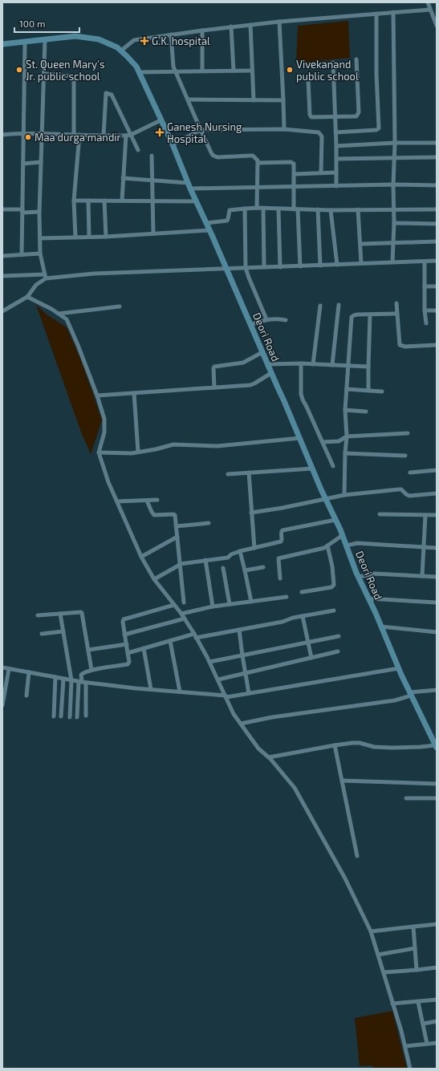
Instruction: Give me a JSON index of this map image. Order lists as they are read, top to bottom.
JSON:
{
  "streets": {
    "street": ["Deori Road"]
  },
  "places": {
    "health": ["G.K. hospital", "Ganesh Nursing Hospital"],
    "other": ["St. Queen Mary's Jr. public school", "Vivekanand public school", "Maa durga mandir"]
  },
  "scale_bar": "100 m"
}
